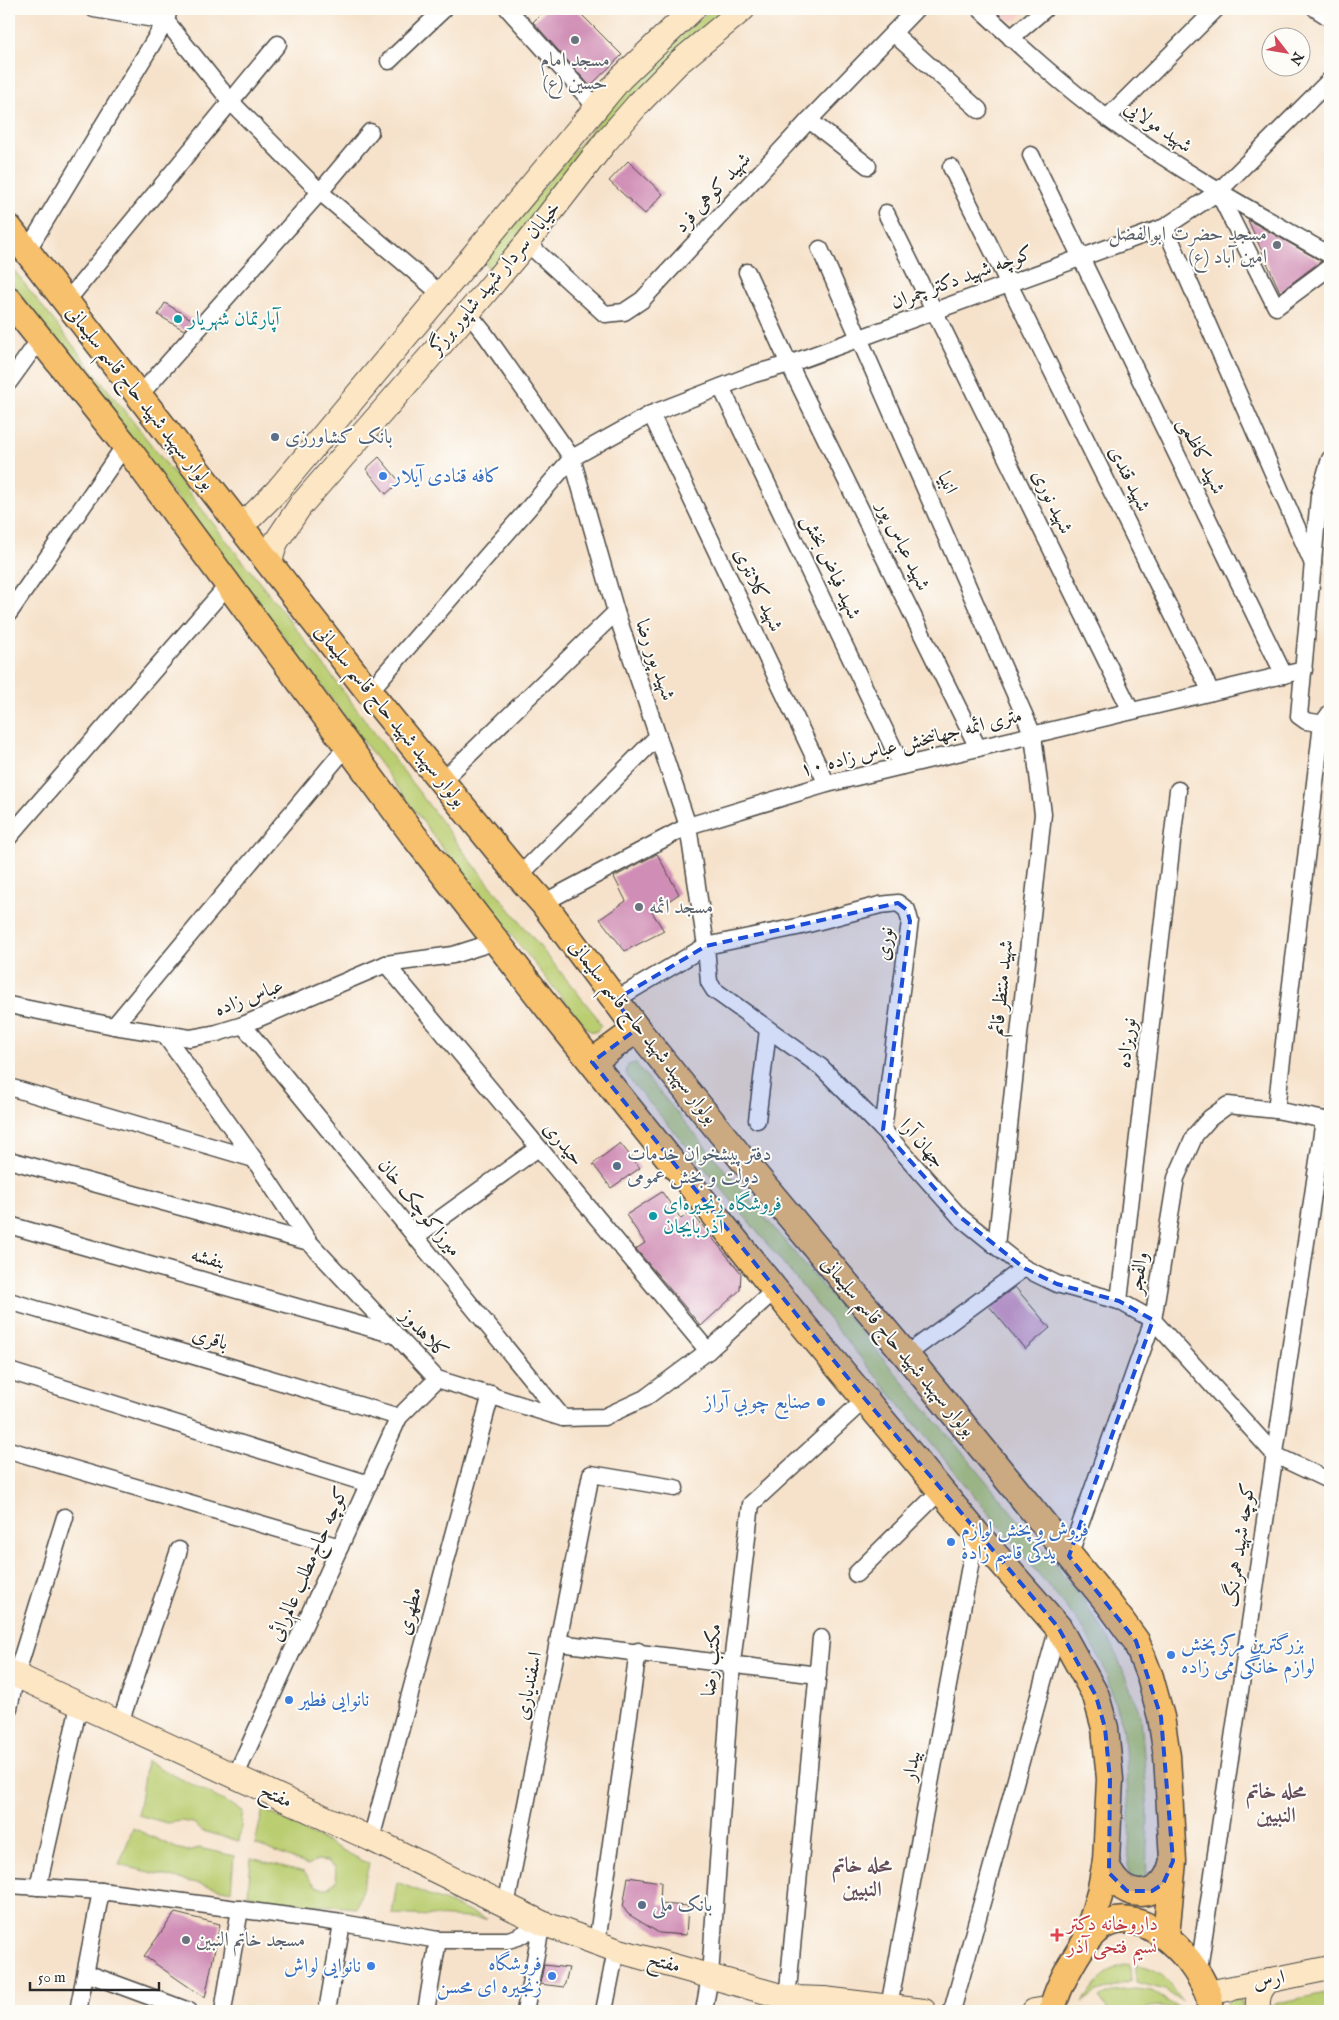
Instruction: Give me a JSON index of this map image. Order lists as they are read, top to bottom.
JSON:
{
  "streets": {
    "main road": [
      "خیابان سردار شهید شاپور برزگر",
      "بولوار سپهبد شهید حاج قاسم سلیمانی",
      "مفتح",
      "ارس"
    ],
    "street": [
      "شهید مولایی",
      "شهید کوهی فرد",
      "کوچه شهید دکتر چمران",
      "شهید کاظمی",
      "شهید قندی",
      "انبیا",
      "شهید نوری",
      "شهید عباس پور",
      "شهید فیاض بخش",
      "شهید کلانتری",
      "شهید پور رضا",
      "۱۰ متری ائمه جهانبخش عباس زاده",
      "نوری",
      "شهید منتظر قائم",
      "عباس زاده",
      "نوریزاده",
      "حیدری",
      "جهان آرا",
      "میرزاکوچک خان",
      "بنفشه",
      "والفجر",
      "کلاهدوز",
      "باقری",
      "کوچه شهید همرنگ",
      "کوچه حاج‌مطلب عالم‌رائی",
      "مطهری",
      "مکتب رضا",
      "اسفندیاری",
      "بیدار"
    ]
  },
  "crossings": [
    ["شهید مولایی", "کوچه شهید دکتر چمران"],
    ["شهید کوهی فرد", "خیابان سردار شهید شاپور برزگر"],
    ["خیابان سردار شهید شاپور برزگر", "بولوار سپهبد شهید حاج قاسم سلیمانی"],
    ["خیابان سردار شهید شاپور برزگر", "شهید پور رضا"],
    ["کوچه شهید دکتر چمران", "بولوار سپهبد شهید حاج قاسم سلیمانی"],
    ["کوچه شهید دکتر چمران", "شهید کاظمی"],
    ["کوچه شهید دکتر چمران", "شهید قندی"],
    ["کوچه شهید دکتر چمران", "انبیا"],
    ["کوچه شهید دکتر چمران", "شهید نوری"],
    ["کوچه شهید دکتر چمران", "شهید عباس پور"],
    ["کوچه شهید دکتر چمران", "شهید فیاض بخش"],
    ["کوچه شهید دکتر چمران", "شهید کلانتری"],
    ["کوچه شهید دکتر چمران", "شهید پور رضا"],
    ["بولوار سپهبد شهید حاج قاسم سلیمانی", "۱۰ متری ائمه جهانبخش عباس زاده"],
    ["بولوار سپهبد شهید حاج قاسم سلیمانی", "عباس زاده"],
    ["بولوار سپهبد شهید حاج قاسم سلیمانی", "والفجر"],
    ["بولوار سپهبد شهید حاج قاسم سلیمانی", "کلاهدوز"],
    ["بولوار سپهبد شهید حاج قاسم سلیمانی", "مکتب رضا"],
    ["بولوار سپهبد شهید حاج قاسم سلیمانی", "بیدار"],
    ["شهید کاظمی", "۱۰ متری ائمه جهانبخش عباس زاده"],
    ["شهید قندی", "۱۰ متری ائمه جهانبخش عباس زاده"],
    ["انبیا", "۱۰ متری ائمه جهانبخش عباس زاده"],
    ["انبیا", "شهید منتظر قائم"],
    ["شهید نوری", "۱۰ متری ائمه جهانبخش عباس زاده"],
    ["شهید عباس پور", "۱۰ متری ائمه جهانبخش عباس زاده"],
    ["شهید فیاض بخش", "۱۰ متری ائمه جهانبخش عباس زاده"],
    ["شهید کلانتری", "۱۰ متری ائمه جهانبخش عباس زاده"],
    ["شهید پور رضا", "۱۰ متری ائمه جهانبخش عباس زاده"],
    ["شهید پور رضا", "نوری"],
    ["شهید پور رضا", "جهان آرا"],
    ["۱۰ متری ائمه جهانبخش عباس زاده", "شهید منتظر قائم"],
    ["نوری", "جهان آرا"],
    ["شهید منتظر قائم", "جهان آرا"],
    ["عباس زاده", "حیدری"],
    ["عباس زاده", "میرزاکوچک خان"],
    ["عباس زاده", "کلاهدوز"],
    ["نوریزاده", "جهان آرا"],
    ["حیدری", "کلاهدوز"],
    ["جهان آرا", "والفجر"],
    ["جهان آرا", "کوچه شهید همرنگ"],
    ["میرزاکوچک خان", "کلاهدوز"],
    ["بنفشه", "کلاهدوز"],
    ["والفجر", "کوچه شهید همرنگ"],
    ["کلاهدوز", "کوچه حاج‌مطلب عالم‌رائی"],
    ["کلاهدوز", "مطهری"],
    ["باقری", "کوچه حاج‌مطلب عالم‌رائی"],
    ["کوچه شهید همرنگ", "ارس"],
    ["کوچه حاج‌مطلب عالم‌رائی", "مفتح"],
    ["مطهری", "مفتح"],
    ["مکتب رضا", "مفتح"],
    ["اسفندیاری", "مفتح"],
    ["بیدار", "مفتح"]
  ],
  "districts": ["محله خاتم النبیین", "محله خاتم النبیین"],
  "places": {
    "other": [
      "مسجد امام حسین (ع)",
      "مسجد حضرت ابوالفضل (ع) امین آباد",
      "آپارتمان شهریار",
      "بانک کشاورزی",
      "کافه قنادی آیلار",
      "مسجد ائمه",
      "دفتر پیشخوان خدمات دولت و بخش عمومی",
      "فروشگاه زنجیره‌ای آذربایجان",
      "صنايع چوبي آراز",
      "فروش و پخش لوازم یدکی قاسم زاده",
      "بزرگترین مرکز پخش لوازم خانگی ممی زاده",
      "نانوایی فطیر",
      "بانک ملی",
      "مسجد خاتم النبین",
      "نانوایی لواش",
      "فروشگاه زنجیره ای محسن"
    ],
    "health": ["داروخانه دکتر نسیم فتحی آذر"]
  },
  "scale_bar": "50 m",
  "north": "bottom right"
}
